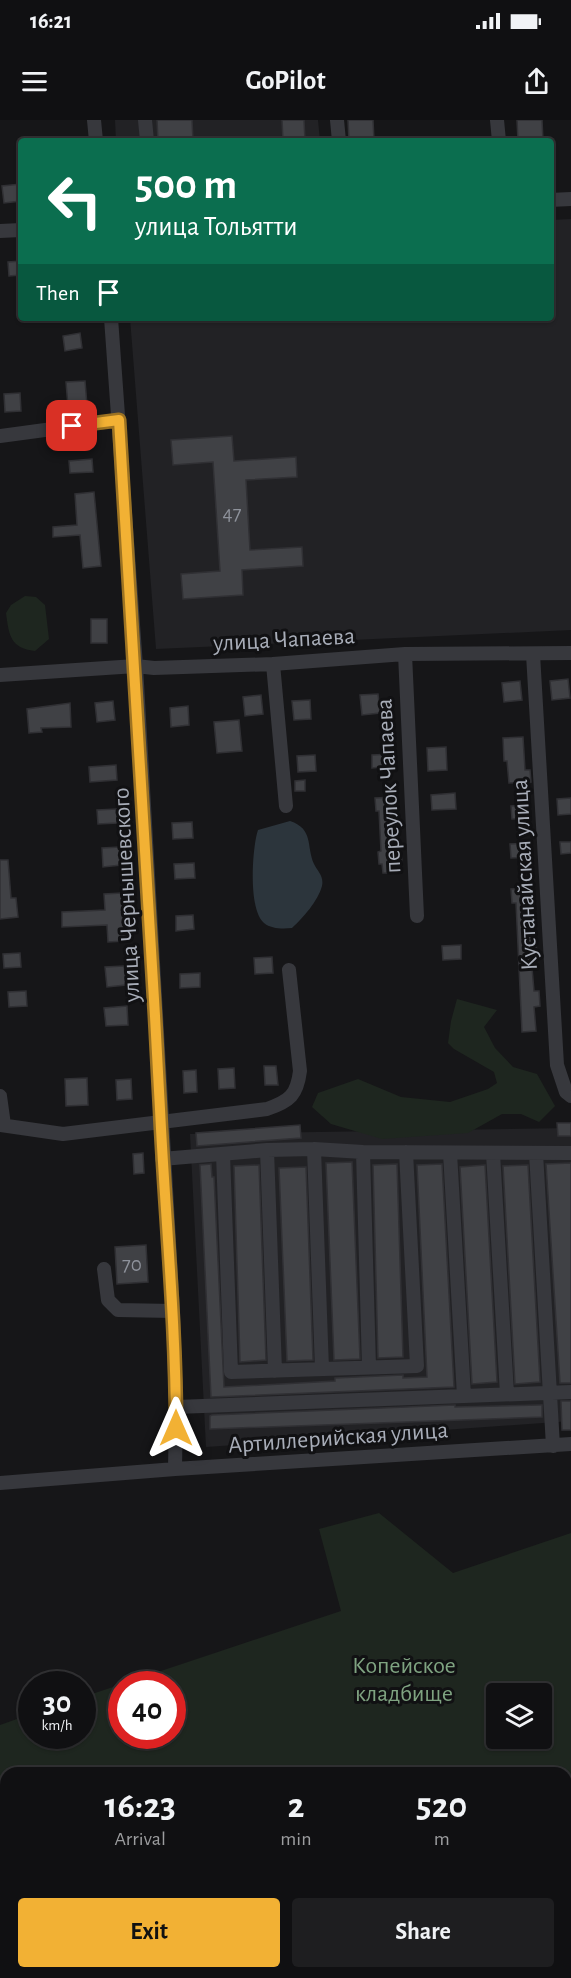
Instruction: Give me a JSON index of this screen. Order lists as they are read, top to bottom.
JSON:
{
  "streets": {
    "street": [
      "улица Чапаева",
      "переулок Чапаева",
      "Кустанайская улица",
      "улица Чернышевского",
      "Артиллерийская улица"
    ]
  },
  "crossings": [
    ["улица Чапаева", "переулок Чапаева"],
    ["улица Чапаева", "Кустанайская улица"],
    ["улица Чапаева", "улица Чернышевского"],
    ["улица Чернышевского", "Артиллерийская улица"]
  ],
  "parks": ["Копейское кладбище"],
  "house_numbers": ["47", "70"],
  "page": {
    "status": "16:21",
    "header": "GoPilot",
    "turn": ["500 m", "улица Тольятти"],
    "then": "Then",
    "speed": "30 km/h",
    "limit": "40",
    "eta": [
      "16:23",
      "Arrival",
      "2",
      "min",
      "520",
      "m"
    ],
    "buttons": ["Exit", "Share"]
  }
}
